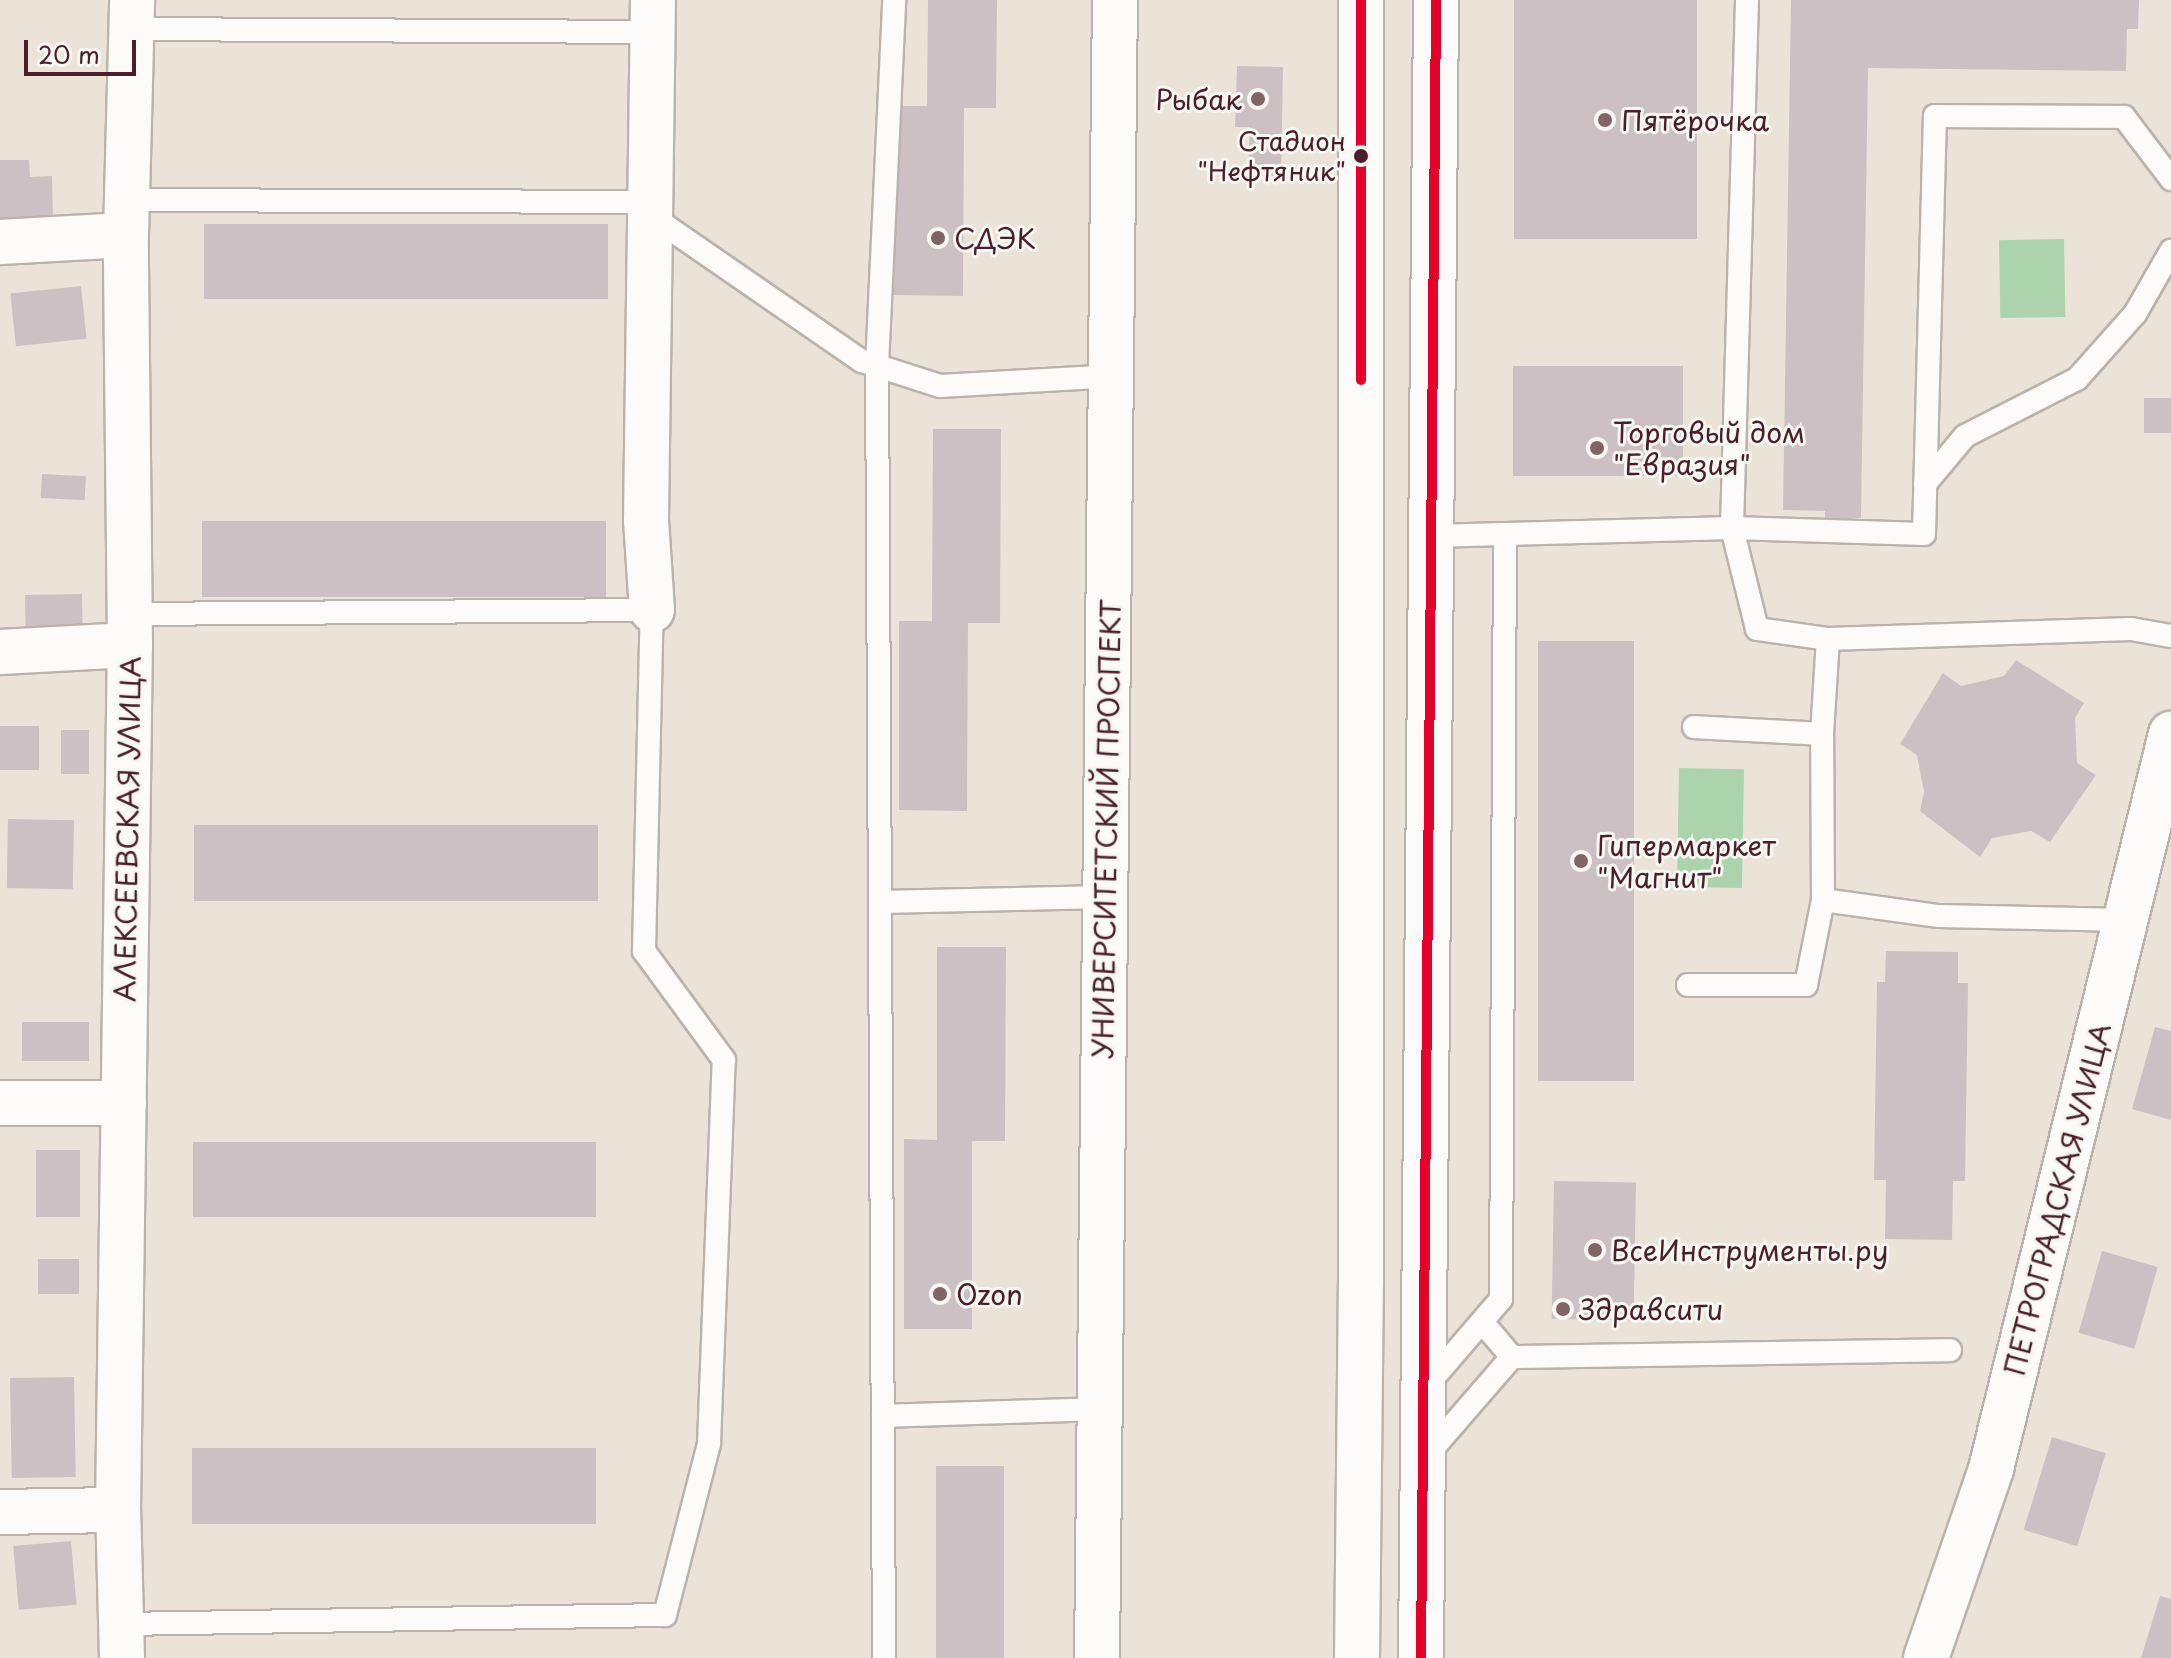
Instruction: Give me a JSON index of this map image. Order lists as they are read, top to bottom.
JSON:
{
  "streets": {
    "main road": ["АЛЕКСЕЕВСКАЯ УЛИЦА", "УНИВЕРСИТЕТСКИЙ ПРОСПЕКТ", "ПЕТРОГРАДСКАЯ УЛИЦА"]
  },
  "places": [
    "Рыбак",
    "Пятёрочка",
    "Стадион \"Нефтяник\"",
    "СДЭК",
    "Торговый дом \"Евразия\"",
    "Гипермаркет \"Магнит\"",
    "ВсеИнструменты.ру",
    "Ozon",
    "Здравсити"
  ],
  "scale_bar": "20 m"
}
